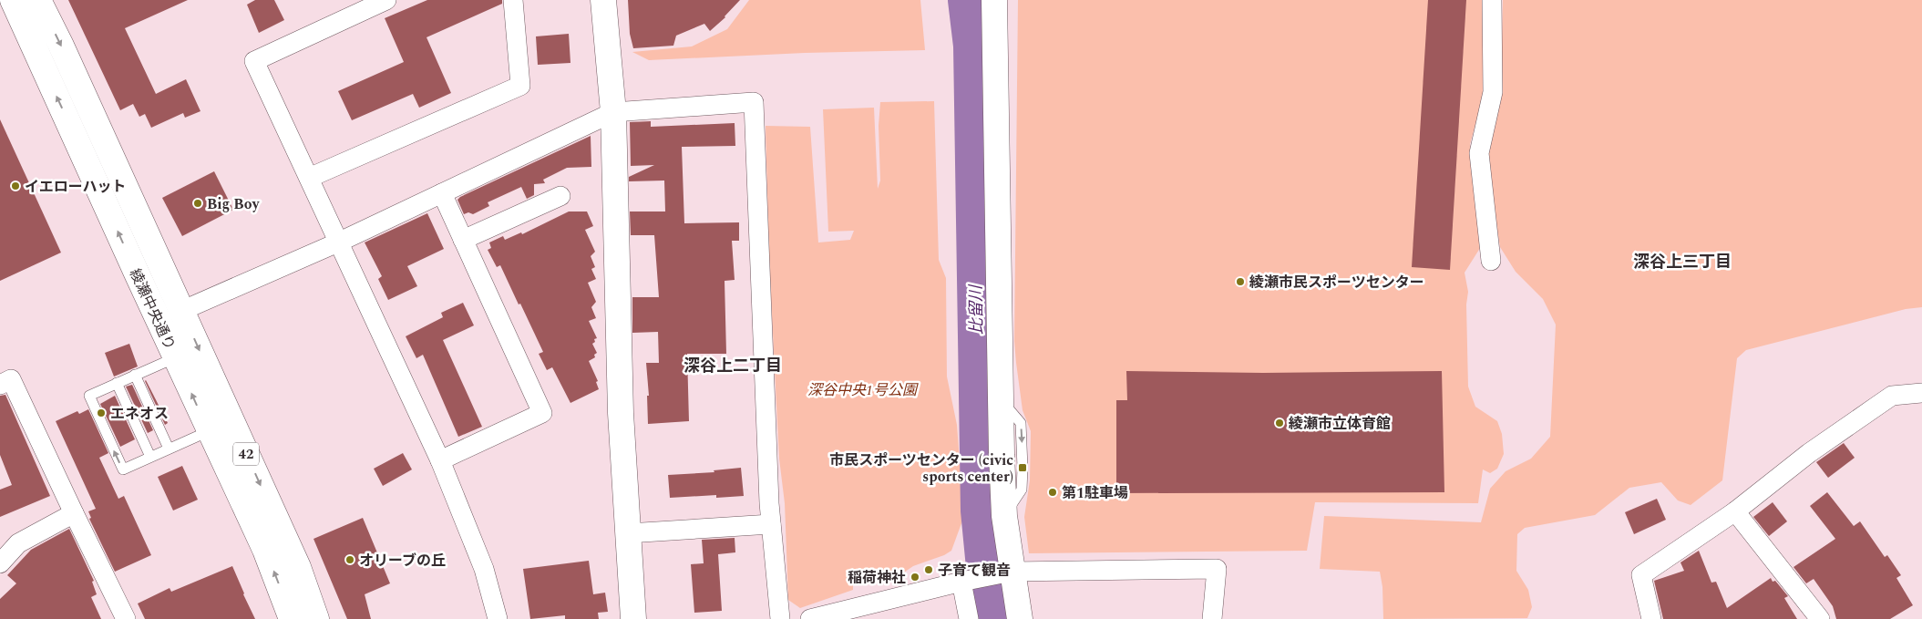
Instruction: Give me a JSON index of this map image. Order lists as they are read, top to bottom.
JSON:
{
  "streets": {
    "main road": ["綾瀬中央通り", "42"]
  },
  "districts": ["深谷上三丁目", "深谷上二丁目"],
  "water": ["比留川"],
  "parks": ["深谷中央1号公園"],
  "places": {
    "other": [
      "イエローハット",
      "Big Boy",
      "綾瀬市民スポーツセンター",
      "エネオス",
      "綾瀬市立体育館",
      "第1駐車場",
      "オリーブの丘",
      "子育て観音",
      "稲荷神社"
    ],
    "transit": ["市民スポーツセンター (civic sports center)"]
  }
}
